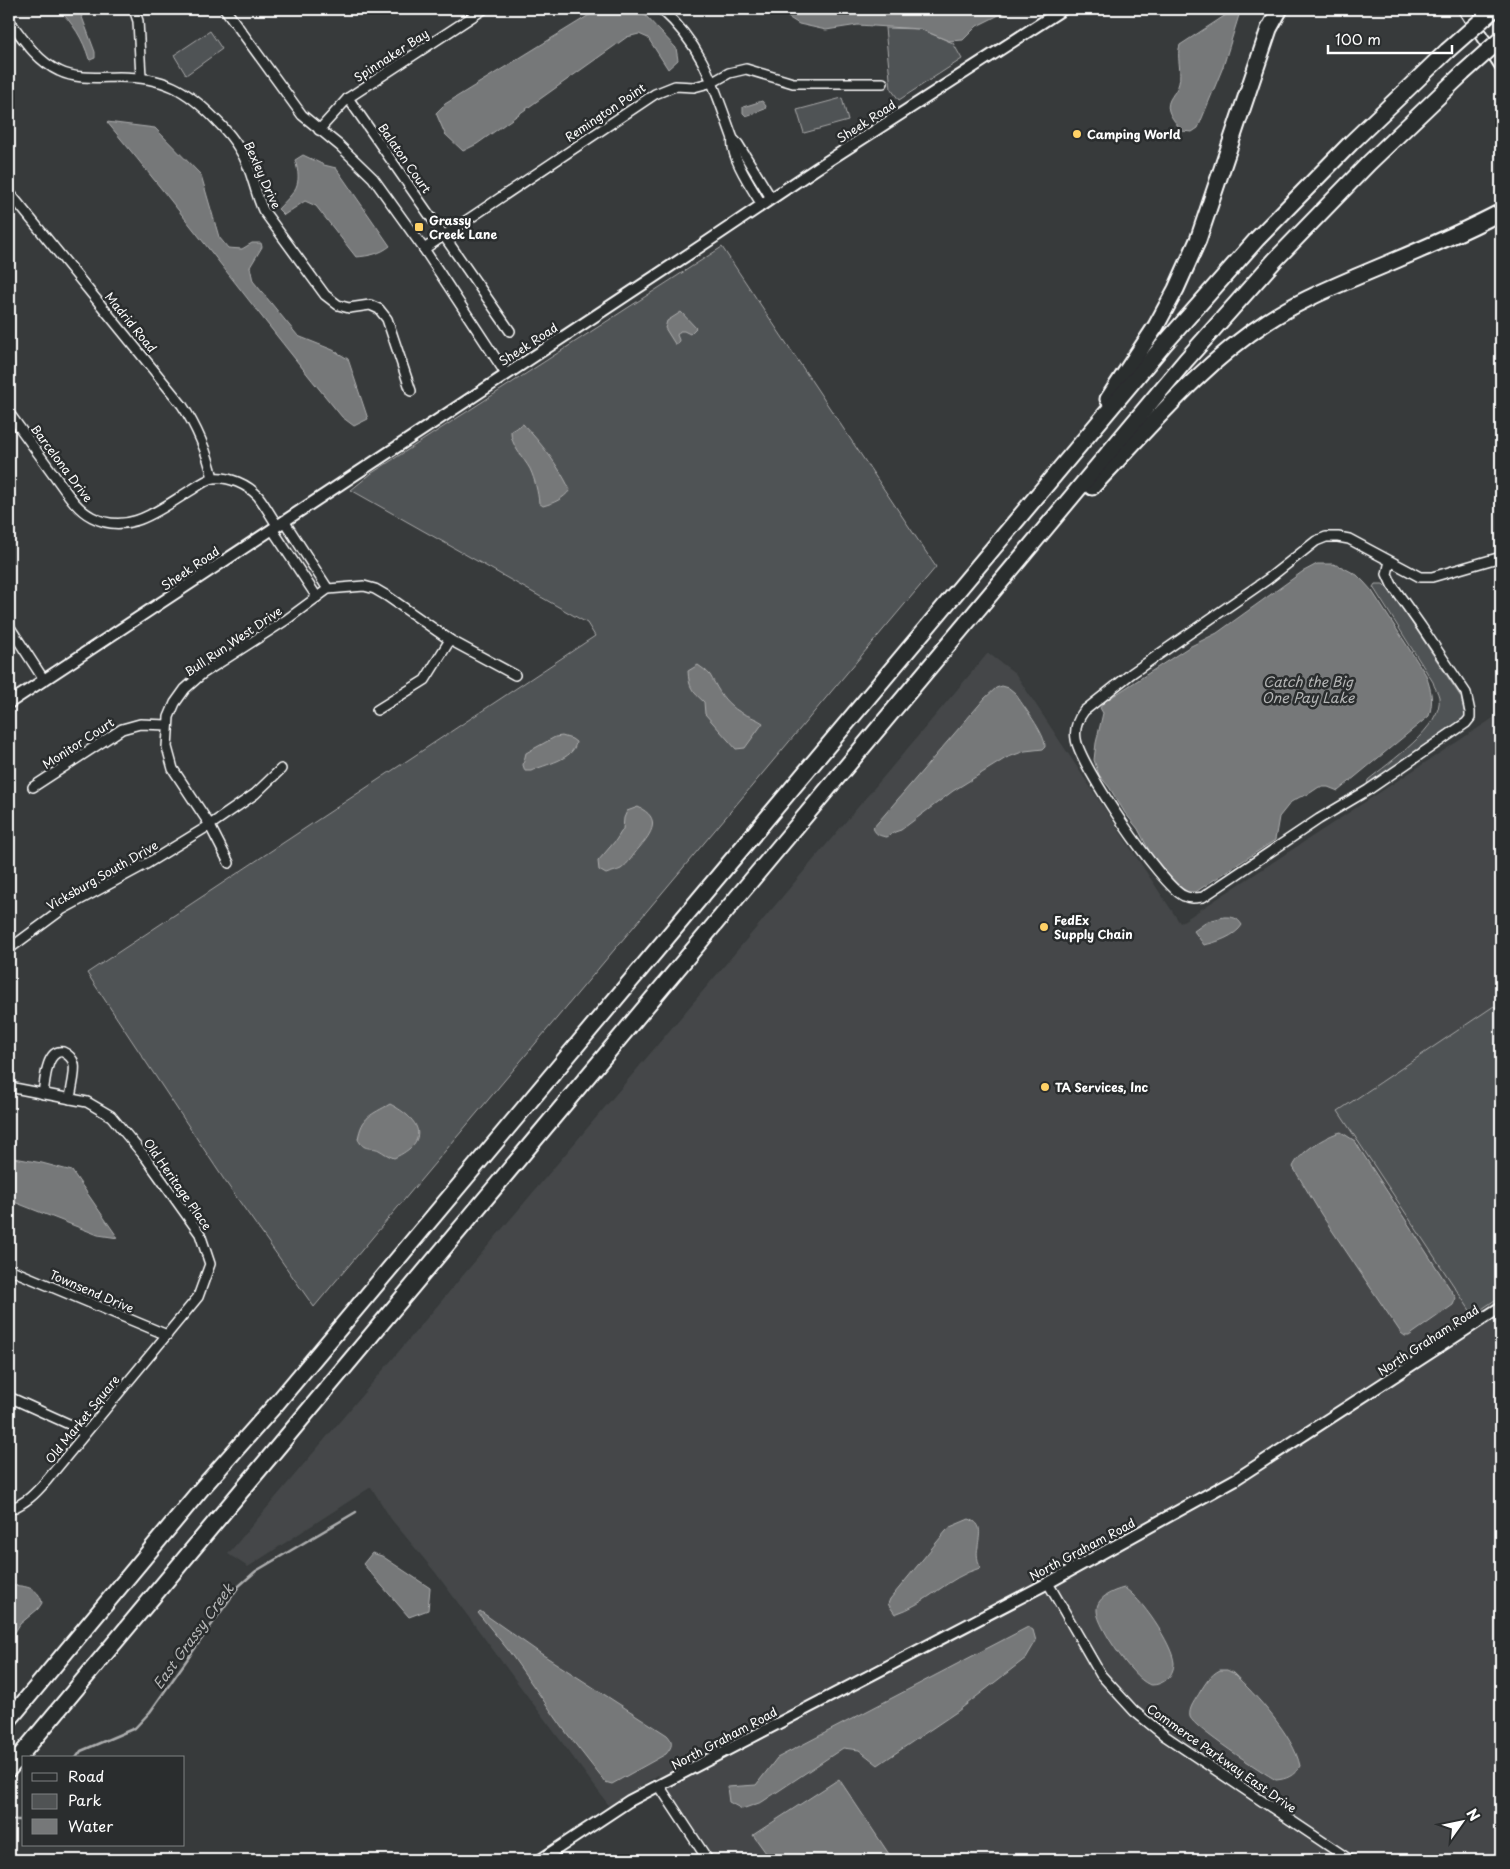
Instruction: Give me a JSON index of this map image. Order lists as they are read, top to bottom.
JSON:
{
  "streets": {
    "street": [
      "Spinnaker Bay",
      "Remington Point",
      "Sheek Road",
      "Balaton Court",
      "Bexley Drive",
      "Madrid Road",
      "Barcelona Drive",
      "Bull Run West Drive",
      "Monitor Court",
      "Vicksburg South Drive",
      "Old Heritage Place",
      "Townsend Drive",
      "North Graham Road",
      "Old Market Square",
      "Commerce Parkway East Drive"
    ]
  },
  "crossings": [
    ["Spinnaker Bay", "Balaton Court"],
    ["Remington Point", "Balaton Court"],
    ["Madrid Road", "Barcelona Drive"],
    ["Bull Run West Drive", "Monitor Court"],
    ["Bull Run West Drive", "Vicksburg South Drive"],
    ["Old Heritage Place", "Townsend Drive"],
    ["Old Heritage Place", "Old Market Square"],
    ["Townsend Drive", "Old Market Square"],
    ["North Graham Road", "Commerce Parkway East Drive"]
  ],
  "water": ["Catch the Big One Pay Lake", "East Grassy Creek"],
  "places": {
    "other": ["Camping World", "FedEx Supply Chain", "TA Services, Inc"],
    "transit": ["Grassy Creek Lane"]
  },
  "legend": ["Road", "Park", "Water"],
  "scale_bar": "100 m",
  "north": "top right"
}
